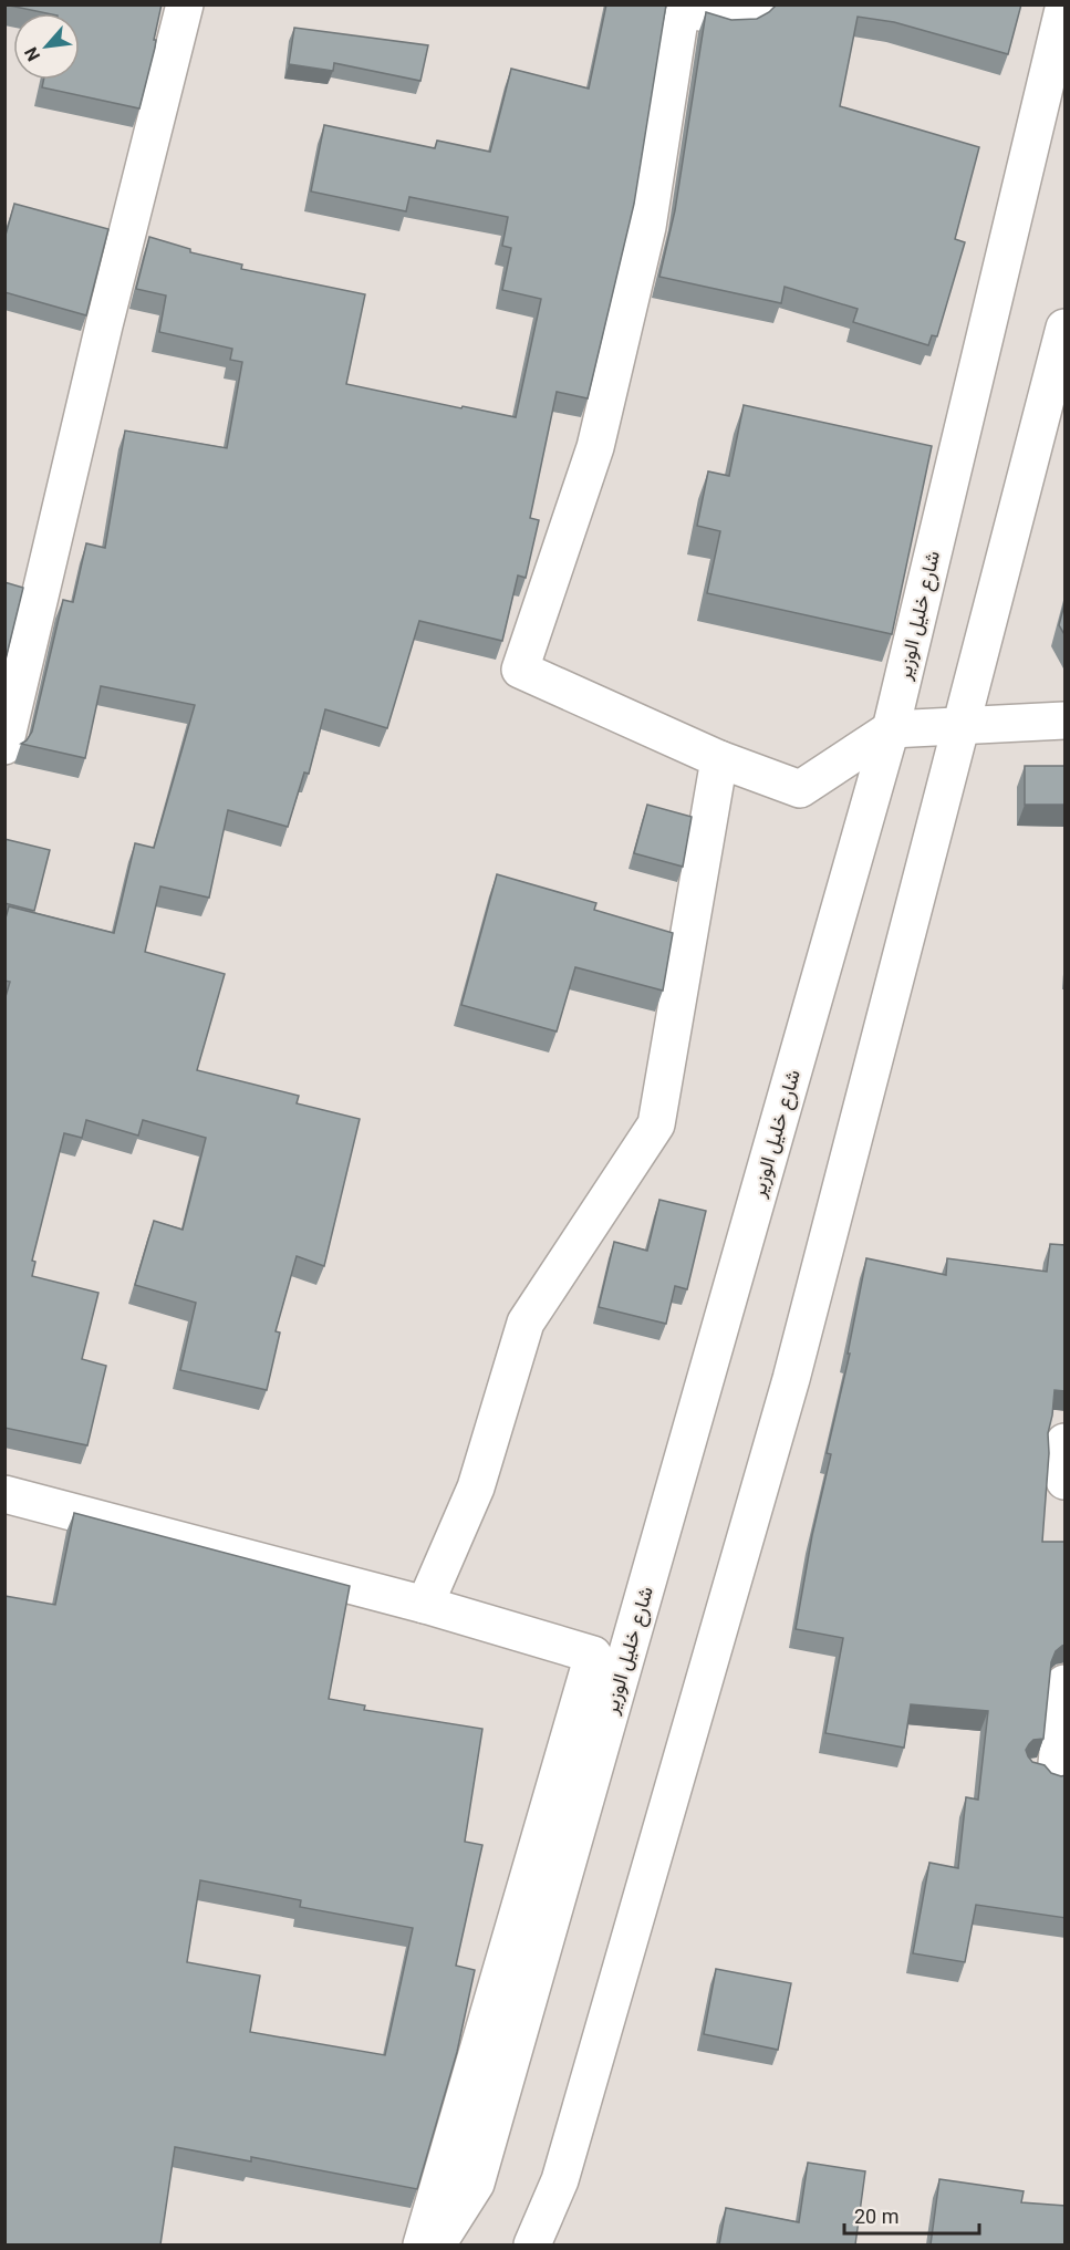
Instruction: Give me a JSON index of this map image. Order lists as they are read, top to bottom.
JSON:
{
  "streets": {
    "street": ["شارع خليل الوزير"]
  },
  "scale_bar": "20 m",
  "north": "bottom left"
}
